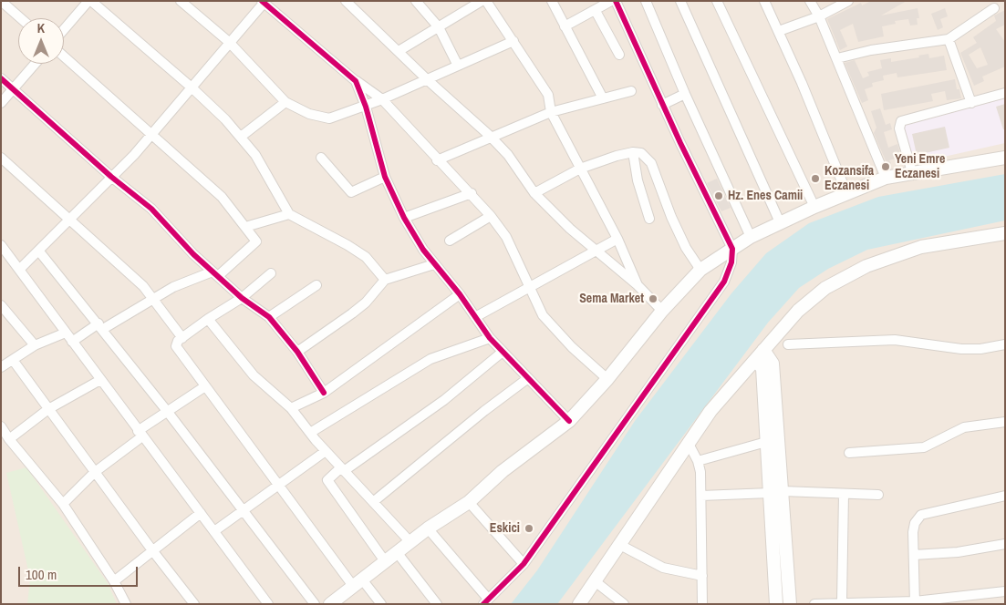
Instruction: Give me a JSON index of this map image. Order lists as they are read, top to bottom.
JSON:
{
  "places": [
    "Yeni Emre Eczanesi",
    "Kozansifa Eczanesi",
    "Hz. Enes Camii",
    "Sema Market",
    "Eskici"
  ],
  "scale_bar": "100 m",
  "north": "top"
}
